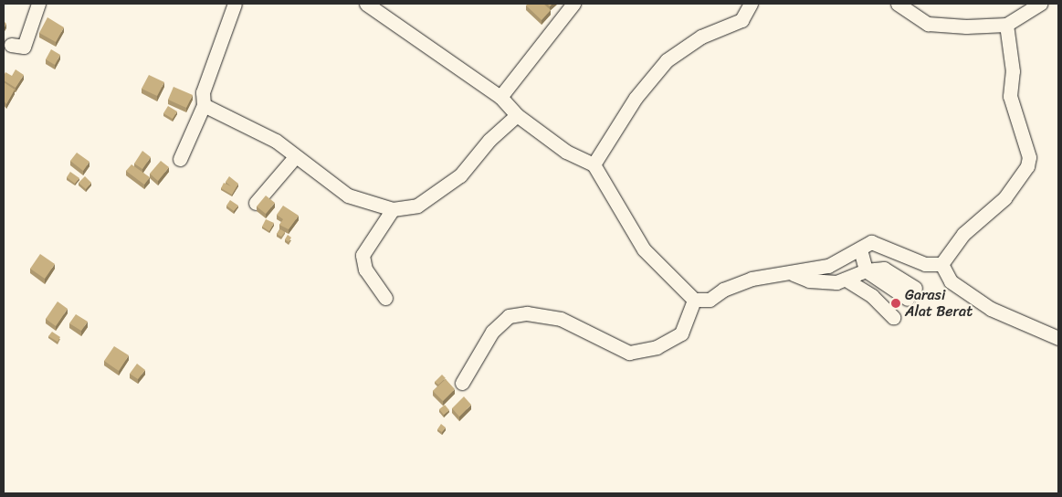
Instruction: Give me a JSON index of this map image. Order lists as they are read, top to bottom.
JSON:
{
  "places": ["Garasi Alat Berat"]
}
